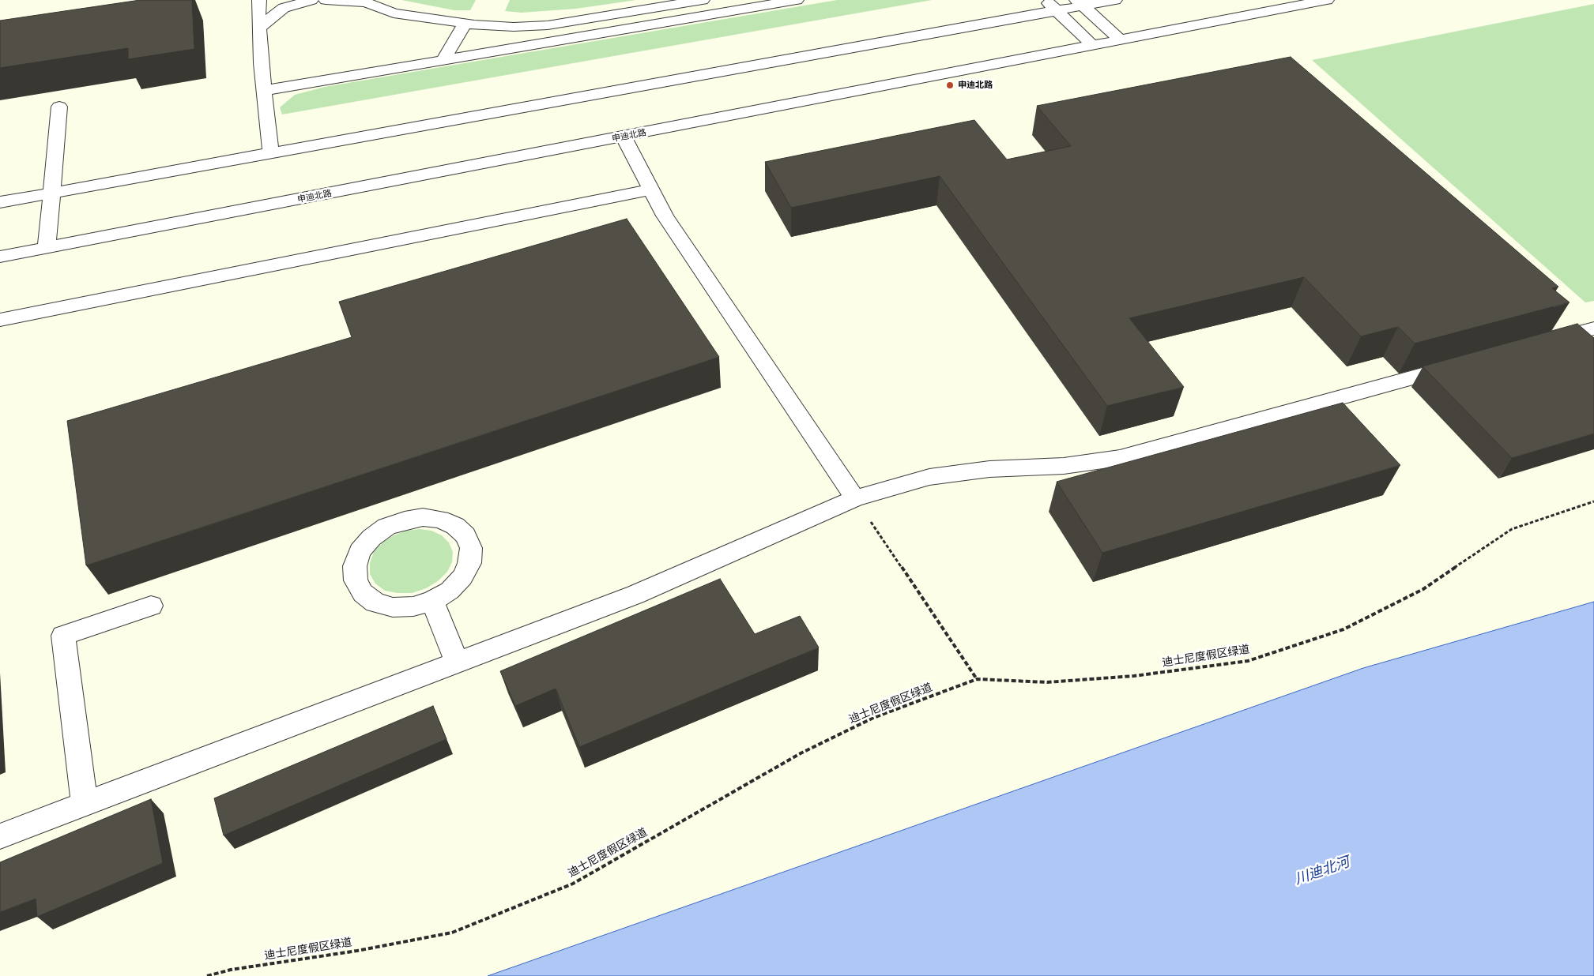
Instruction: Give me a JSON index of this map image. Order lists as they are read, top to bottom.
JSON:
{
  "streets": {
    "street": ["申迪北路"],
    "path": ["迪士尼度假区绿道"]
  },
  "water": ["川迪北河"],
  "places": ["申迪北路"]
}
